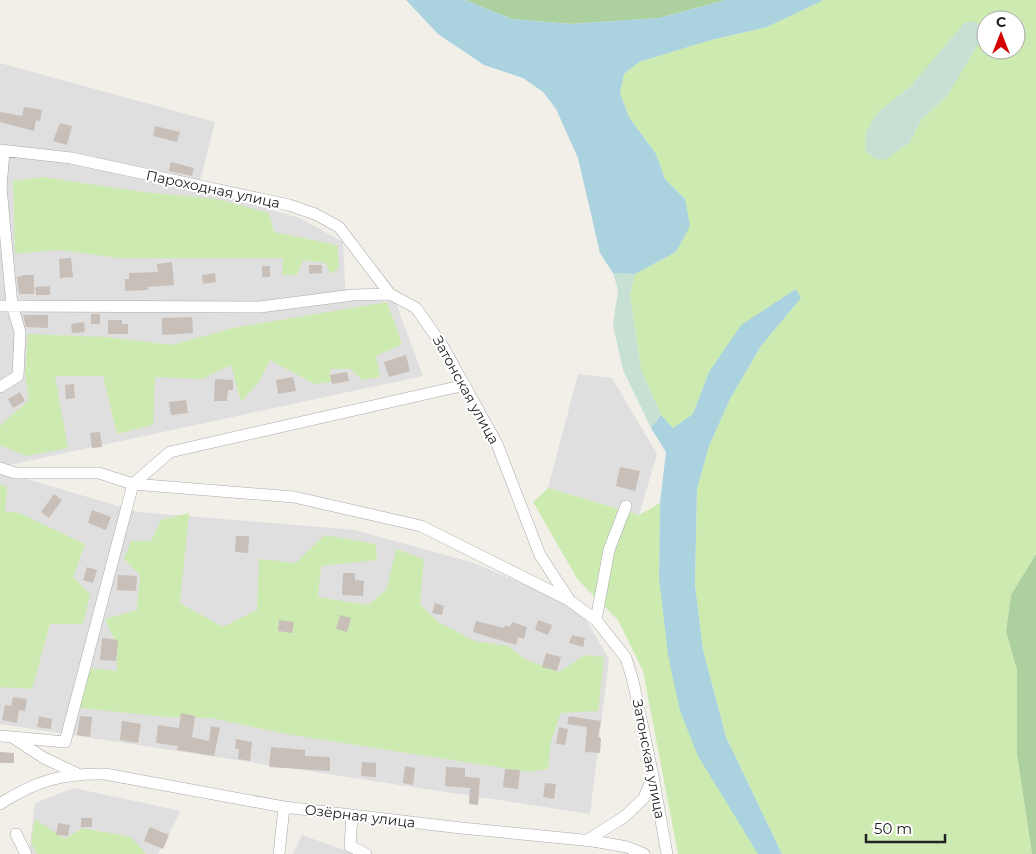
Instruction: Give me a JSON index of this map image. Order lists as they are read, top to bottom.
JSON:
{
  "streets": {
    "street": ["Пароходная улица", "Затонская улица", "Озёрная улица"]
  },
  "crossings": [
    ["Пароходная улица", "Затонская улица"]
  ],
  "scale_bar": "50 m",
  "north": "top"
}
